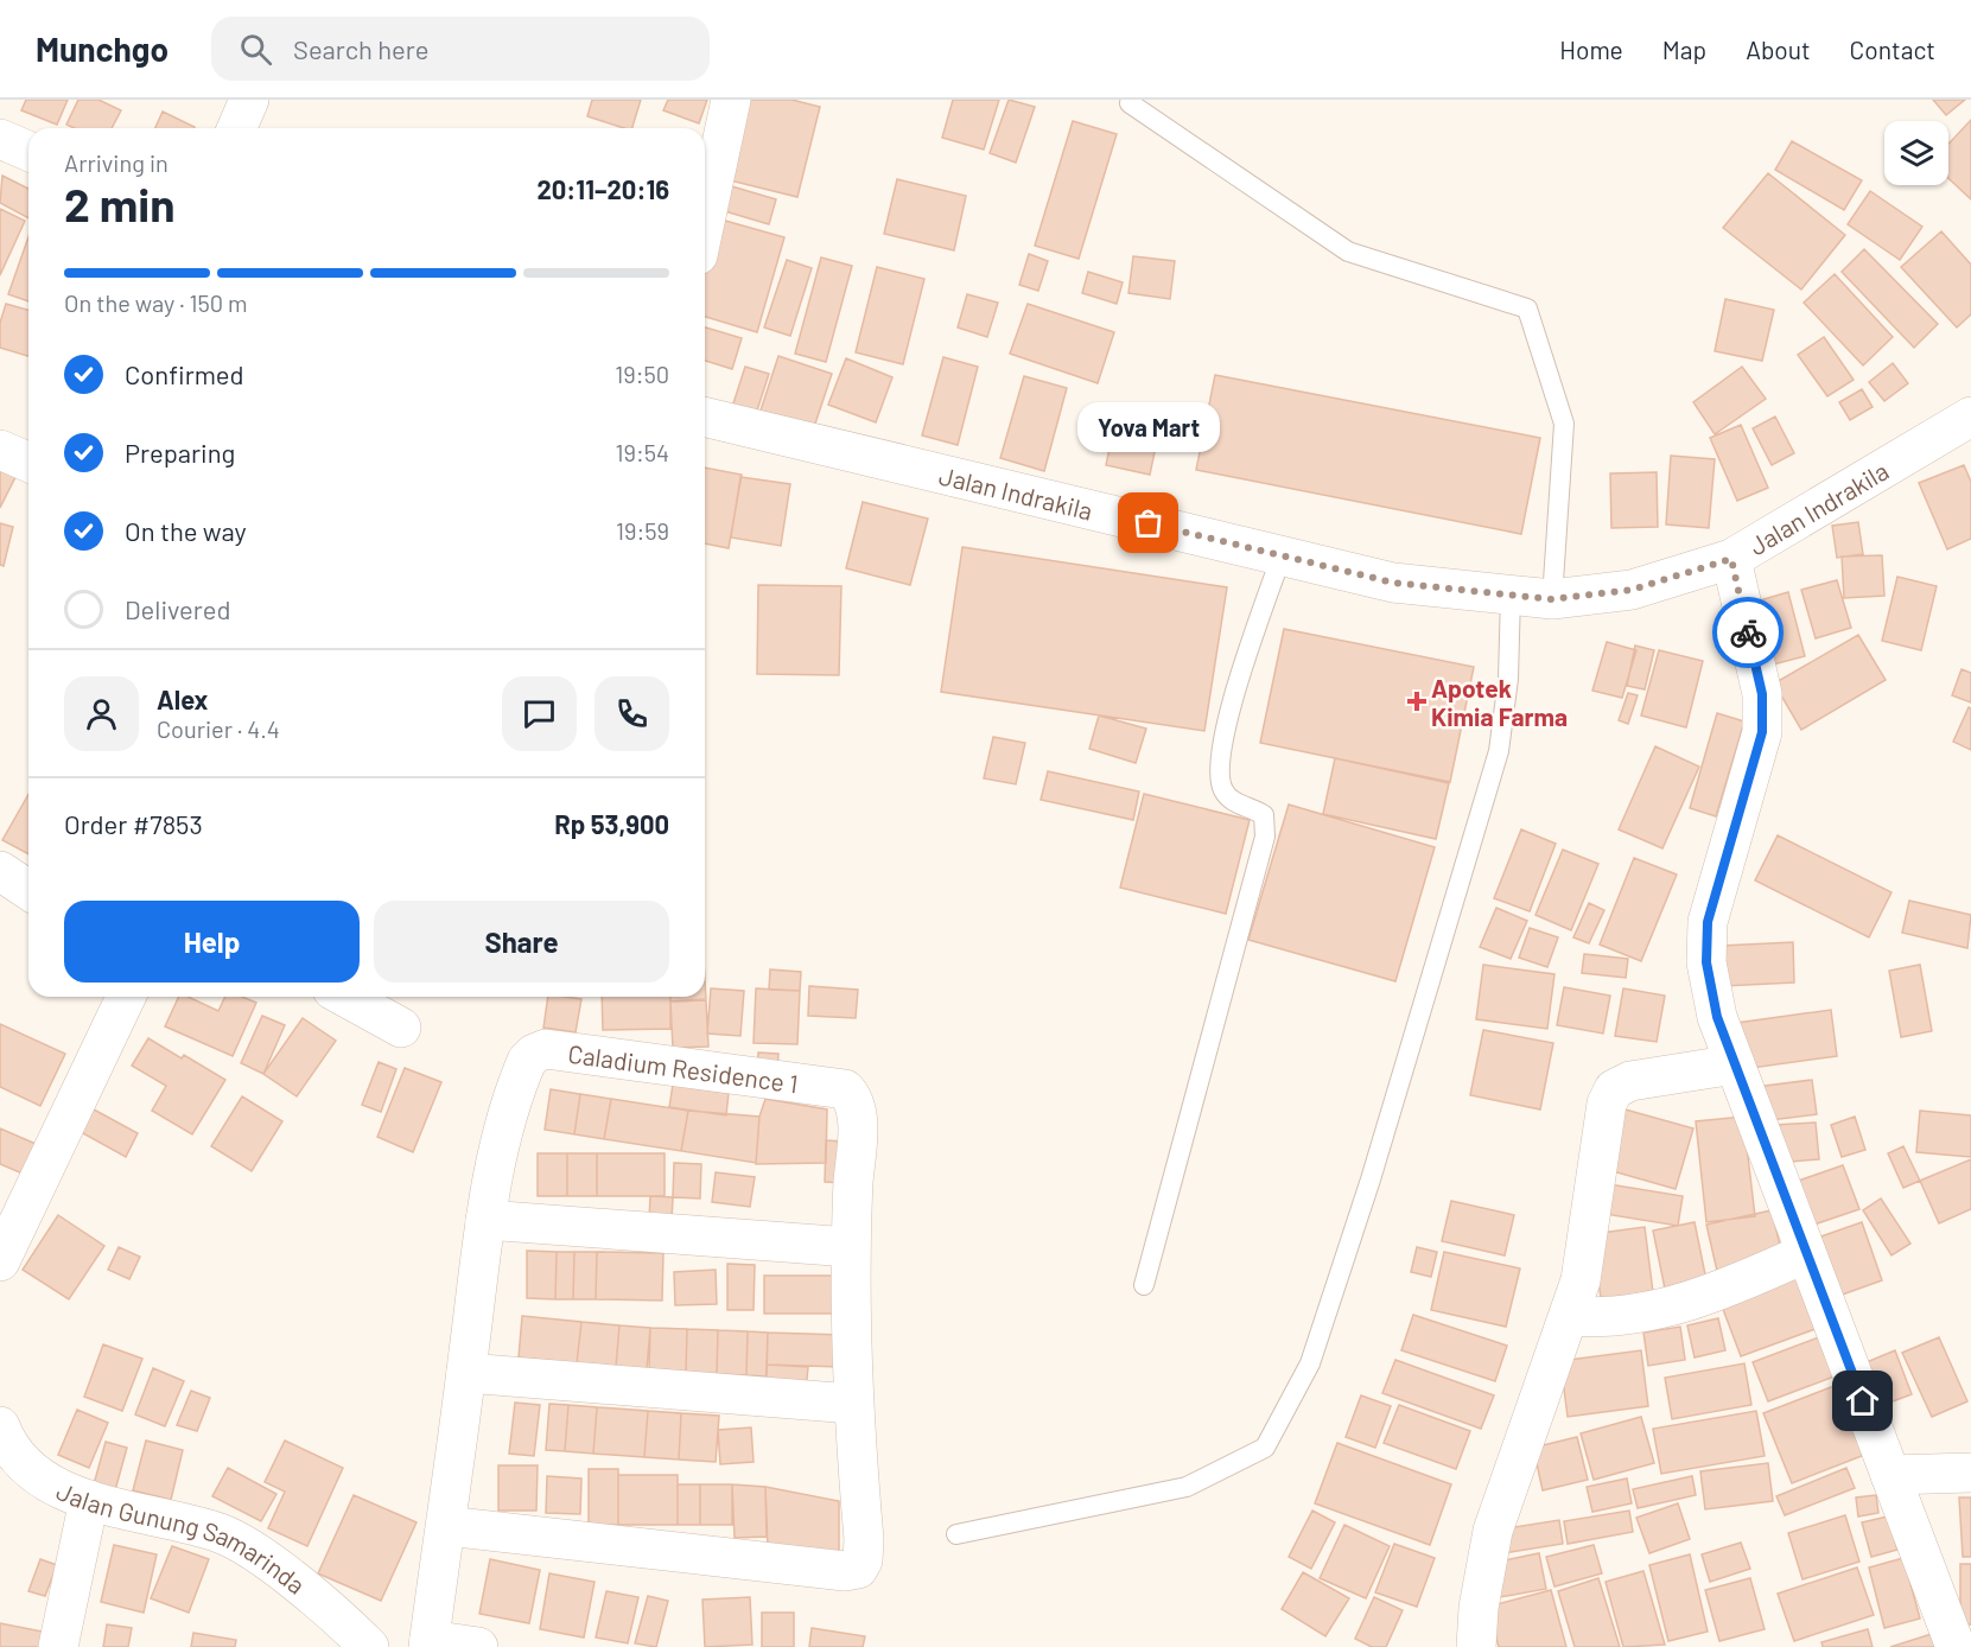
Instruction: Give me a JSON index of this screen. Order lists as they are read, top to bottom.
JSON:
{
  "streets": {
    "street": ["Jalan Indrakila", "Caladium Residence 1", "Jalan Gunung Samarinda"]
  },
  "places": {
    "other": ["Yova Mart"],
    "health": ["Apotek Kimia Farma"]
  },
  "page": {
    "header": "Munchgo",
    "search": "Search here",
    "nav": [
      "Home",
      "Map",
      "About",
      "Contact"
    ],
    "heading": ["2 min", "Arriving in", "20:11–20:16"],
    "panel": [
      "Alex",
      "Courier · 4.4",
      "Order #7853",
      "Rp 53,900"
    ],
    "bar": "On the way · 150 m",
    "list": [
      ["Confirmed", "19:50"],
      ["Preparing", "19:54"],
      ["On the way", "19:59"],
      "Delivered"
    ],
    "bubble": "Yova Mart",
    "buttons": ["Help", "Share"]
  }
}
